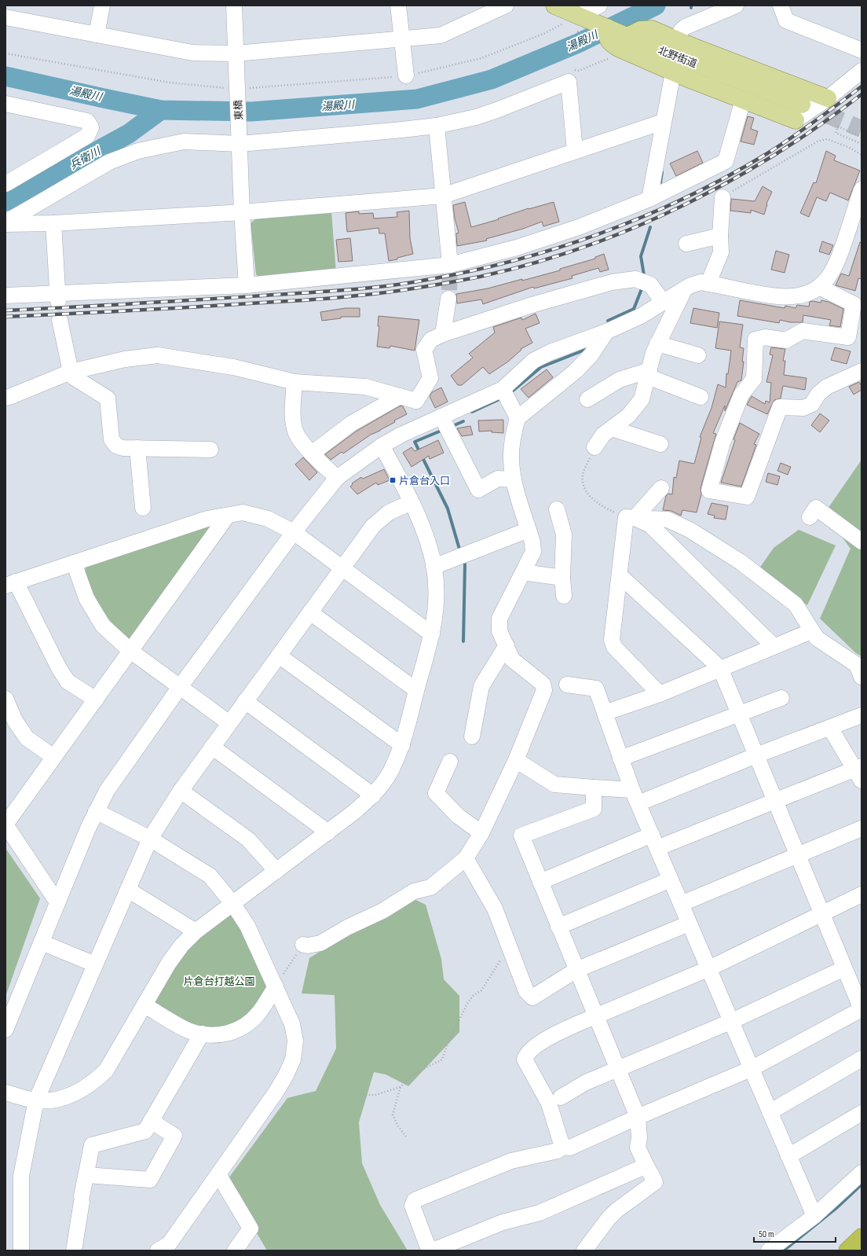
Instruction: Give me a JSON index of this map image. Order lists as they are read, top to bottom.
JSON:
{
  "streets": {
    "main road": ["北野街道"],
    "street": ["東橋"]
  },
  "water": ["湯殿川", "兵衛川"],
  "parks": ["片倉台打越公園"],
  "places": {
    "transit": ["片倉台入口"]
  },
  "scale_bar": "50 m"
}
